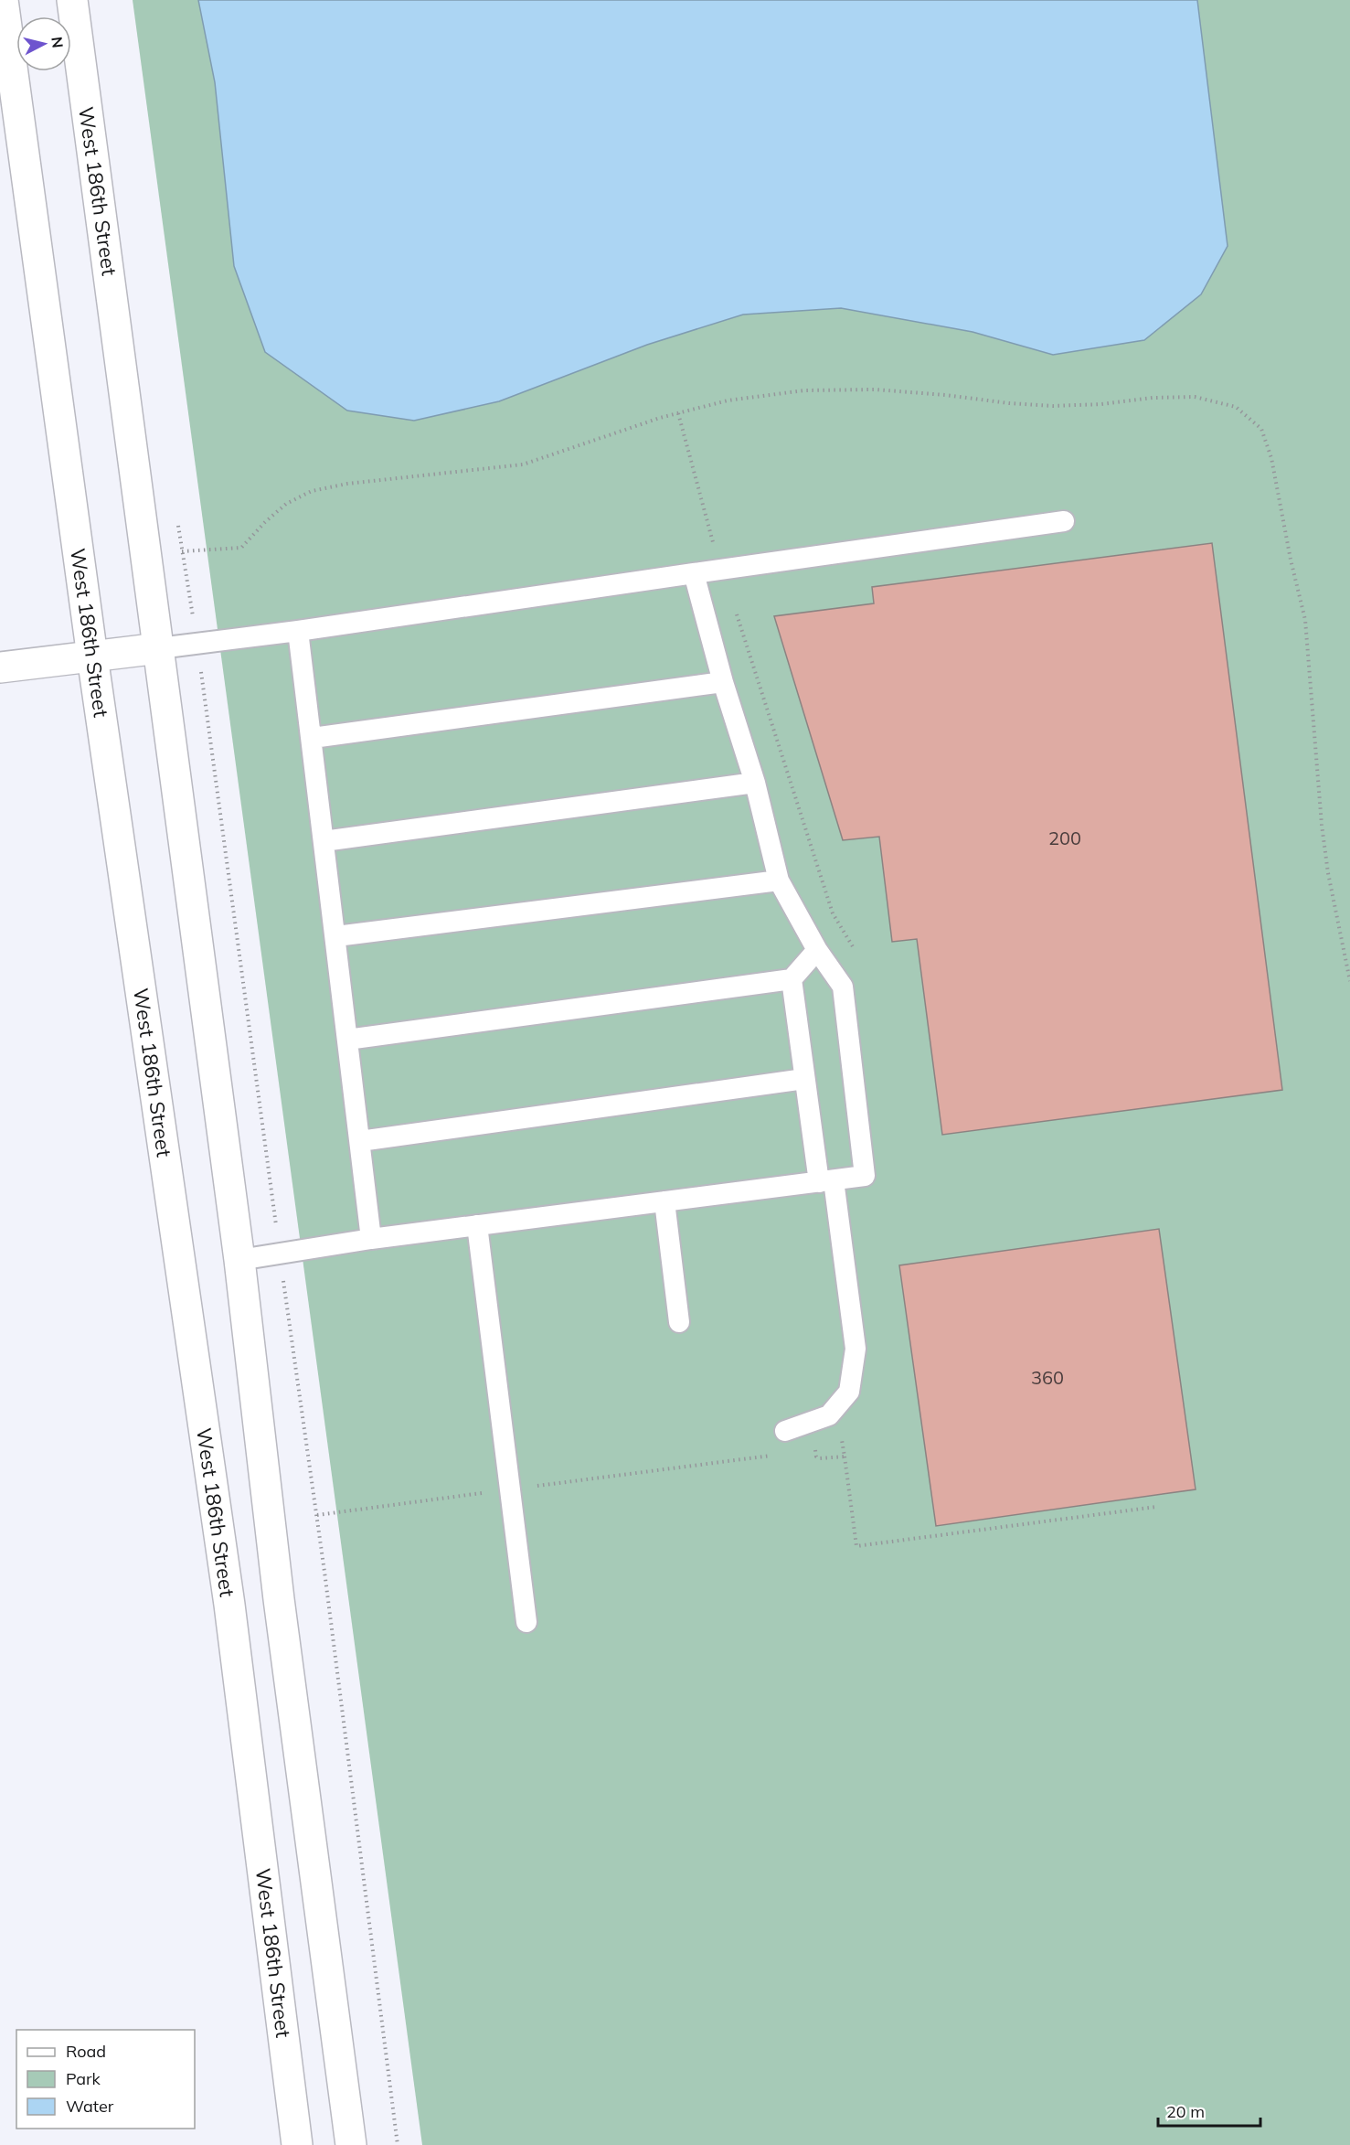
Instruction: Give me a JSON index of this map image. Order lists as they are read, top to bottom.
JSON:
{
  "streets": {
    "street": ["West 186th Street"]
  },
  "house_numbers": ["200", "360"],
  "legend": ["Road", "Park", "Water"],
  "scale_bar": "20 m",
  "north": "right"
}
